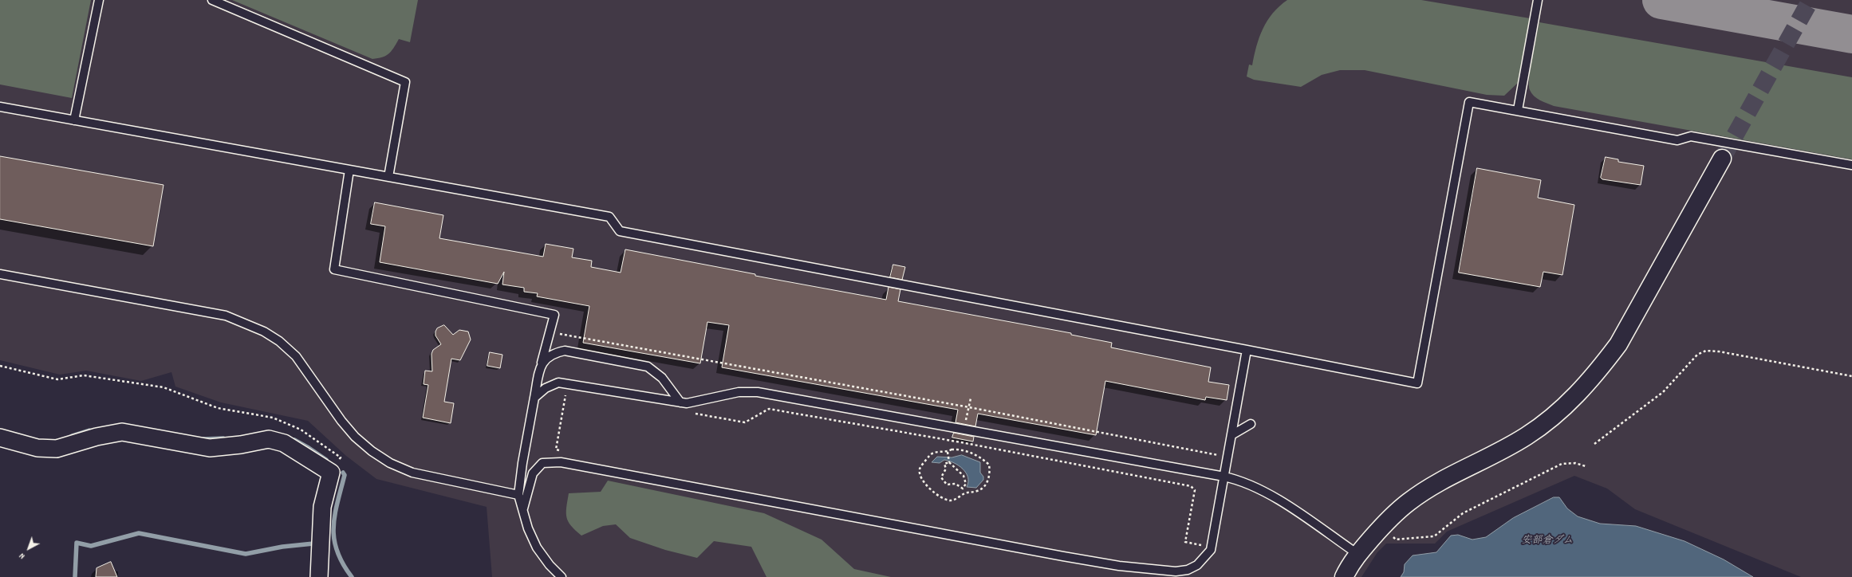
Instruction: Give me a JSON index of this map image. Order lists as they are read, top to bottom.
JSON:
{
  "water": ["安部倉ダム"],
  "north": "bottom left"
}
